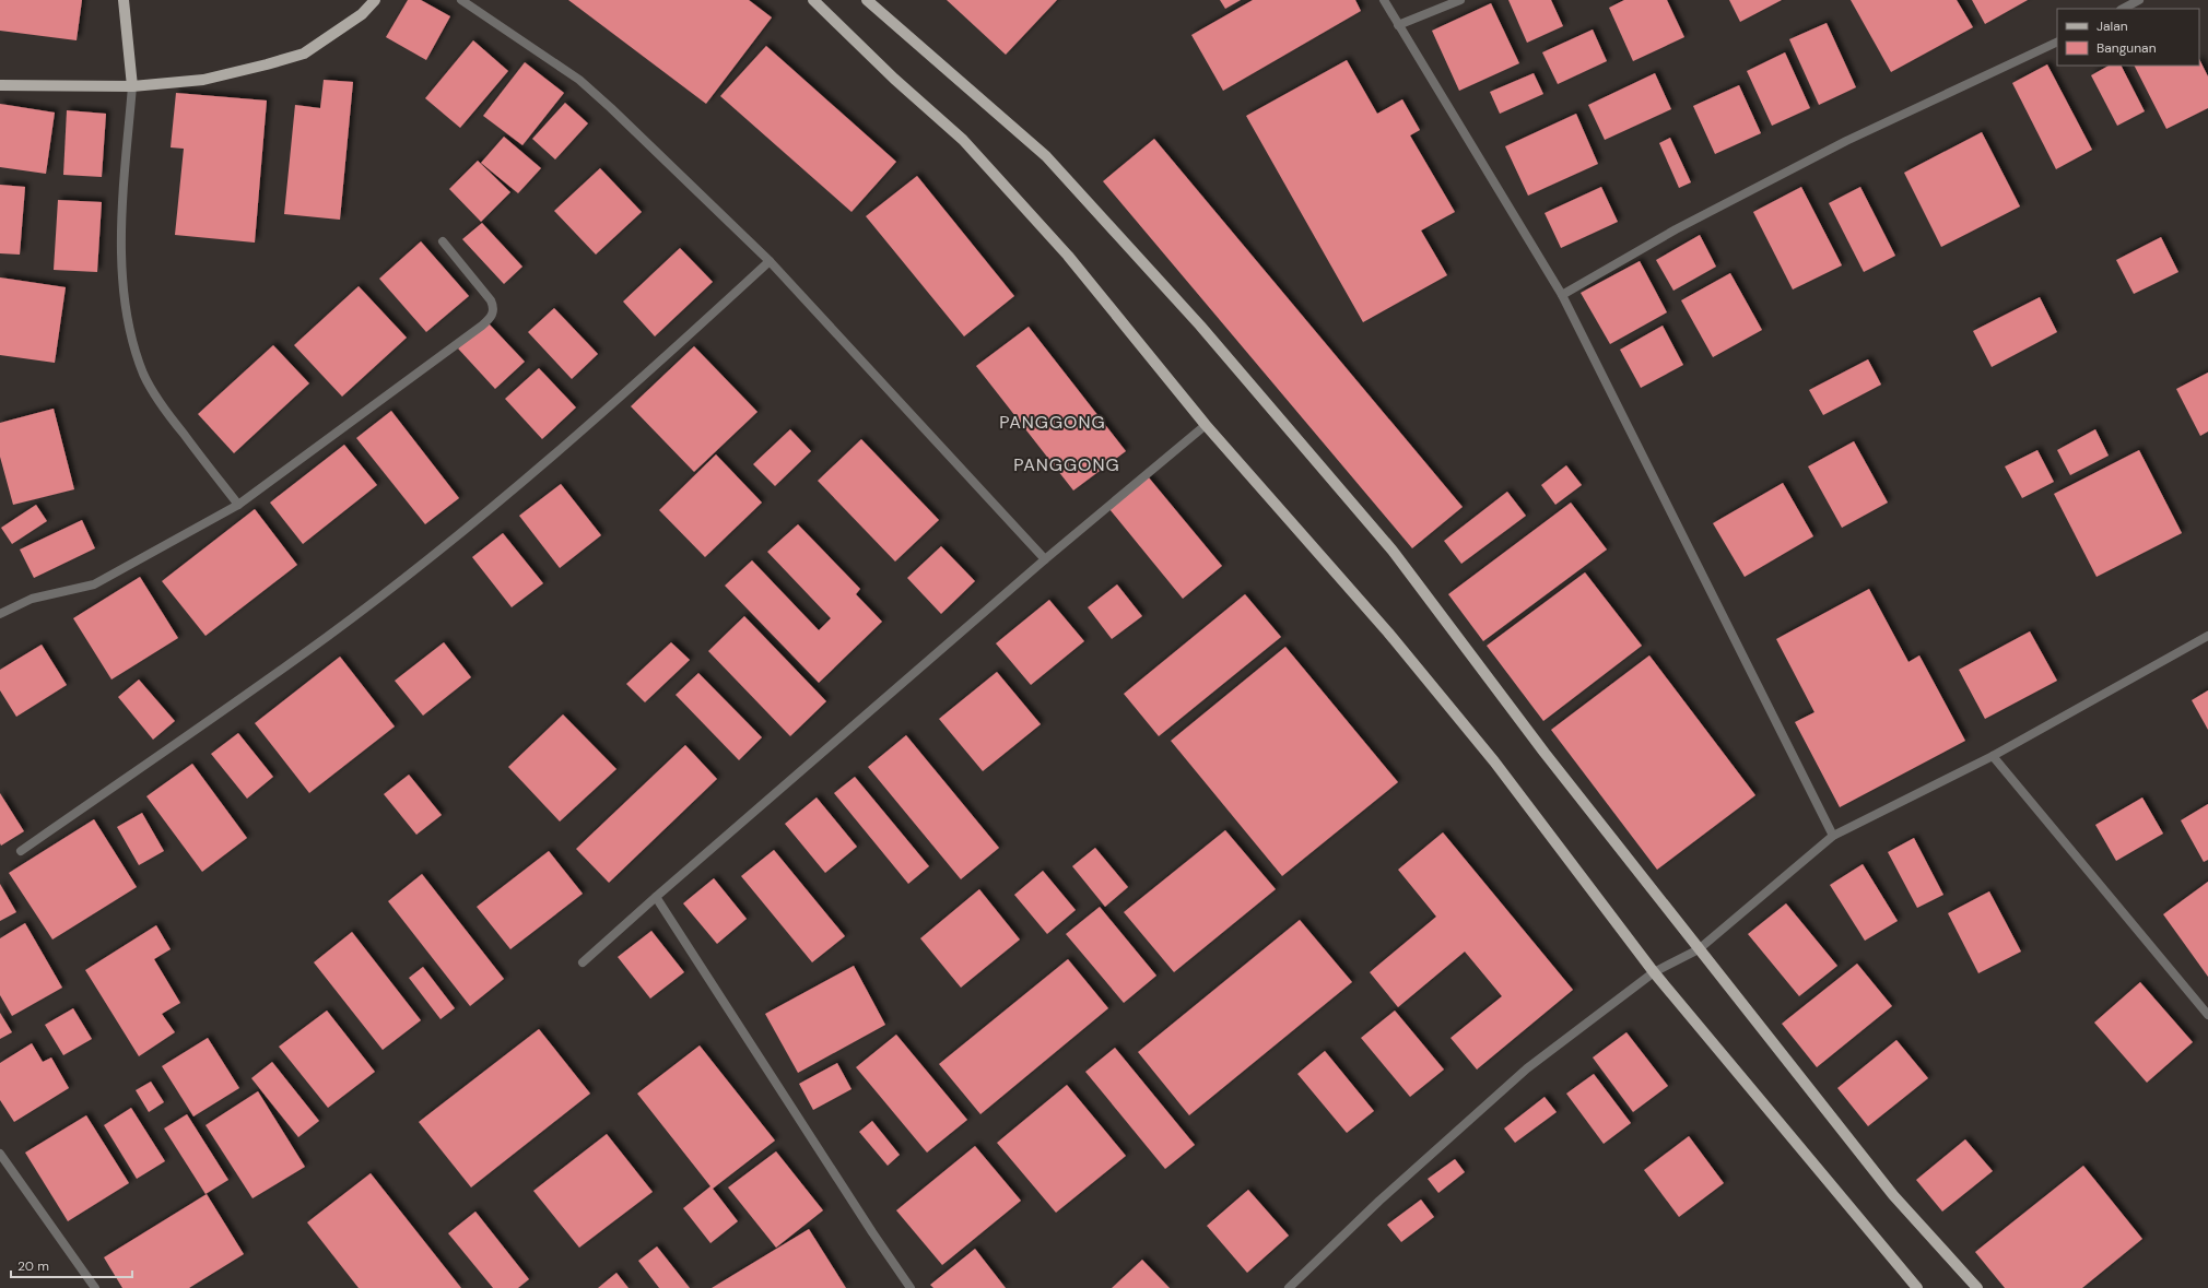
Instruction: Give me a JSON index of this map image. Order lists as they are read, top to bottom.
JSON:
{
  "districts": ["PANGGONG", "PANGGONG"],
  "legend": ["Jalan", "Bangunan"],
  "scale_bar": "20 m"
}
